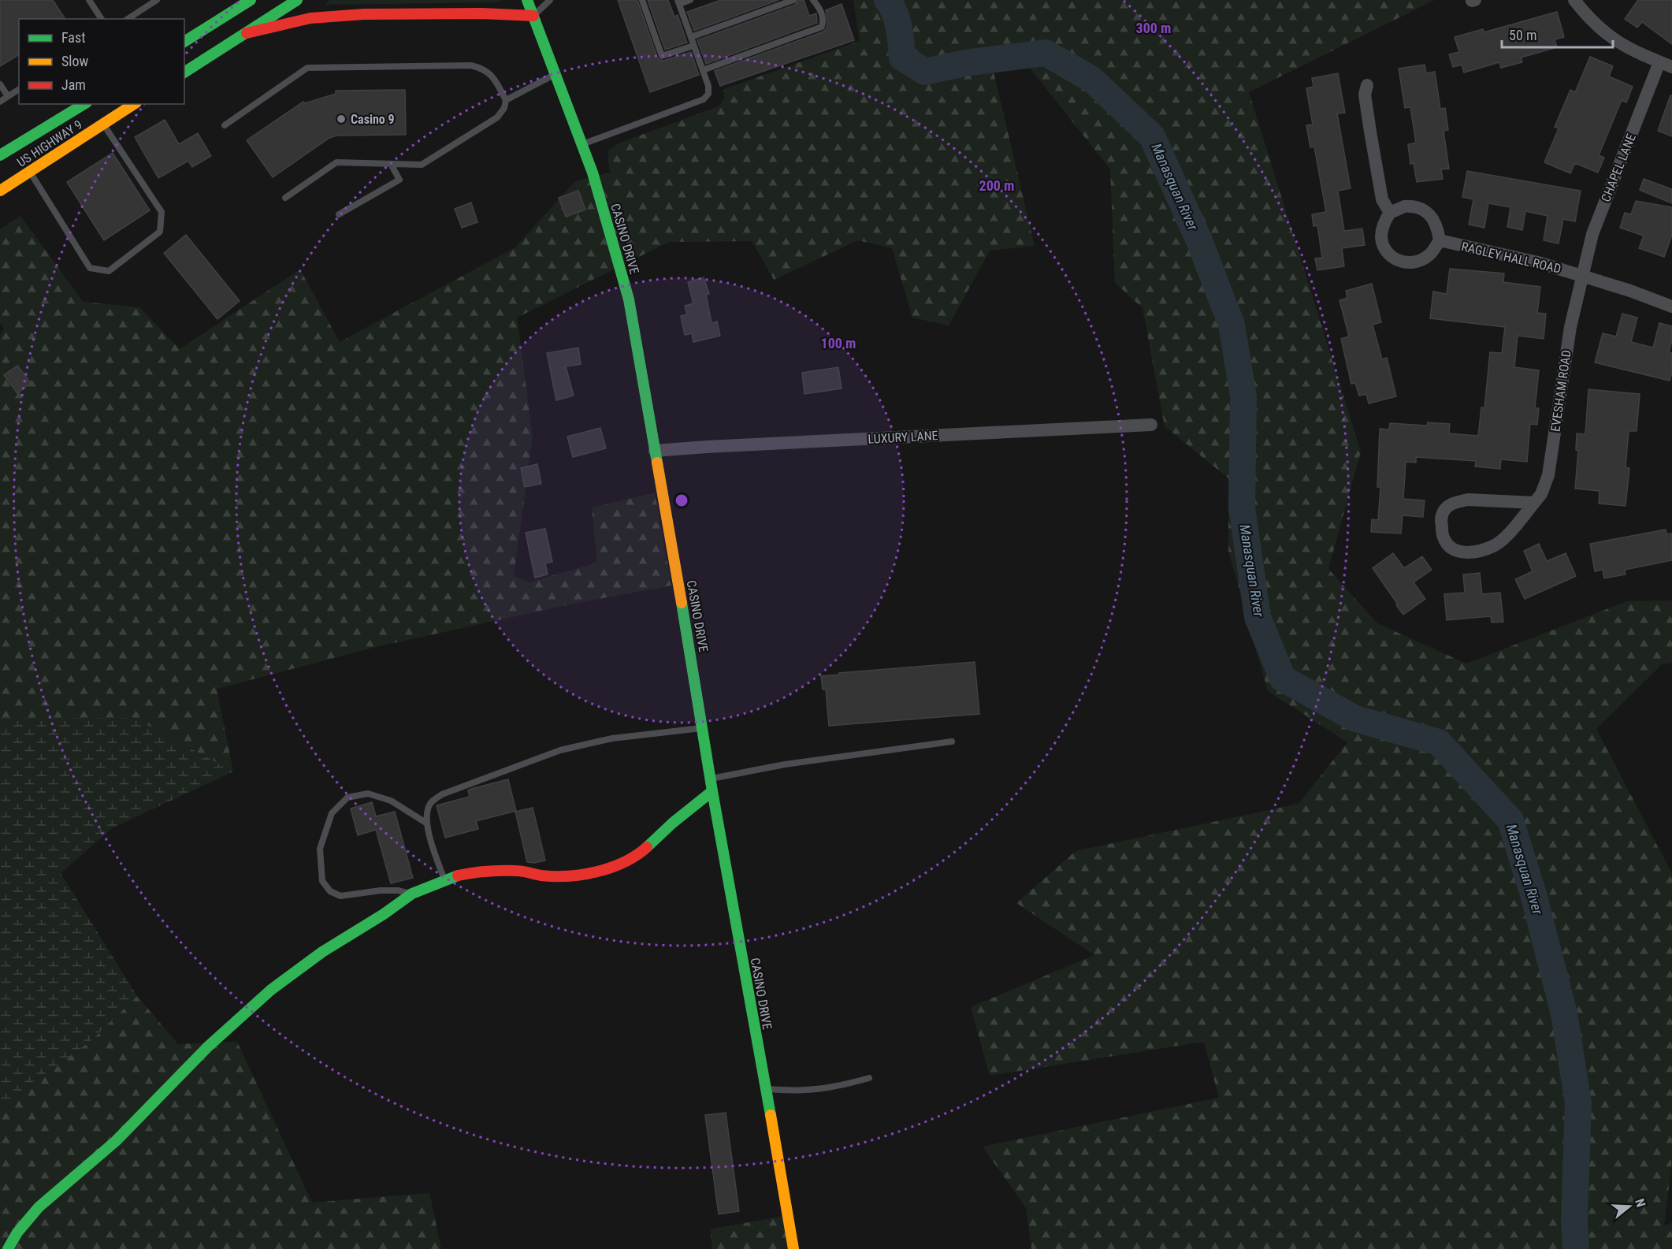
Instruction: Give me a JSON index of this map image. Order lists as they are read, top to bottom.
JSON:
{
  "streets": {
    "main road": ["US HIGHWAY 9", "CASINO DRIVE"],
    "street": [
      "CHAPEL LANE",
      "RAGLEY HALL ROAD",
      "EVESHAM ROAD",
      "LUXURY LANE"
    ]
  },
  "crossings": [
    ["CHAPEL LANE", "RAGLEY HALL ROAD"],
    ["CHAPEL LANE", "EVESHAM ROAD"],
    ["CASINO DRIVE", "LUXURY LANE"],
    ["RAGLEY HALL ROAD", "EVESHAM ROAD"]
  ],
  "water": ["Manasquan River"],
  "places": ["Casino 9"],
  "legend": ["Fast", "Slow", "Jam"],
  "scale_bar": "50 m",
  "north": "right",
  "rings": ["300 m", "200 m", "100 m"]
}
